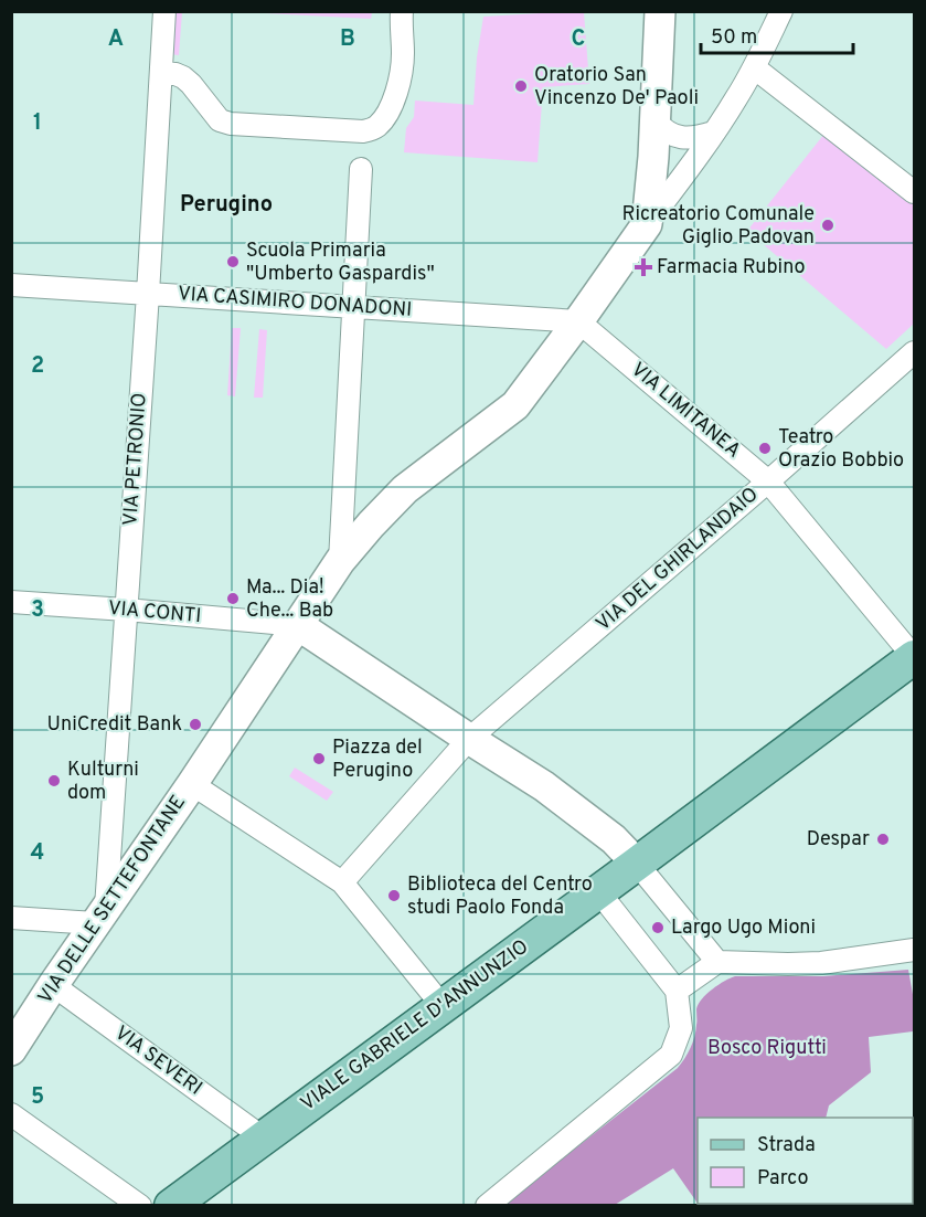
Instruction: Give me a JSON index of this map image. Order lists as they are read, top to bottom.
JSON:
{
  "streets": {
    "main road": ["VIALE GABRIELE D'ANNUNZIO"],
    "street": [
      "VIA CASIMIRO DONADONI",
      "VIA LIMITANEA",
      "VIA PETRONIO",
      "VIA DEL GHIRLANDAIO",
      "VIA CONTI",
      "VIA DELLE SETTEFONTANE",
      "VIA SEVERI"
    ]
  },
  "crossings": [
    ["VIA CASIMIRO DONADONI", "VIA LIMITANEA"],
    ["VIA CASIMIRO DONADONI", "VIA PETRONIO"],
    ["VIA LIMITANEA", "VIA DEL GHIRLANDAIO"],
    ["VIA LIMITANEA", "VIALE GABRIELE D'ANNUNZIO"],
    ["VIA PETRONIO", "VIA CONTI"],
    ["VIA PETRONIO", "VIA DELLE SETTEFONTANE"],
    ["VIA DELLE SETTEFONTANE", "VIA SEVERI"],
    ["VIALE GABRIELE D'ANNUNZIO", "VIA SEVERI"]
  ],
  "districts": ["Perugino"],
  "parks": ["Bosco Rigutti"],
  "places": {
    "other": [
      "Oratorio San Vincenzo De' Paoli",
      "Ricreatorio Comunale Giglio Padovan",
      "Scuola Primaria \"Umberto Gaspardis\"",
      "Teatro Orazio Bobbio",
      "Ma... Dia! Che... Bab",
      "UniCredit Bank",
      "Piazza del Perugino",
      "Kulturni dom",
      "Despar",
      "Biblioteca del Centro studi Paolo Fonda",
      "Largo Ugo Mioni"
    ],
    "health": ["Farmacia Rubino"]
  },
  "legend": ["Strada", "Parco"],
  "scale_bar": "50 m",
  "grid": {
    "columns": ["A", "B", "C"],
    "rows": [
      "1",
      "2",
      "3",
      "4",
      "5"
    ]
  }
}
